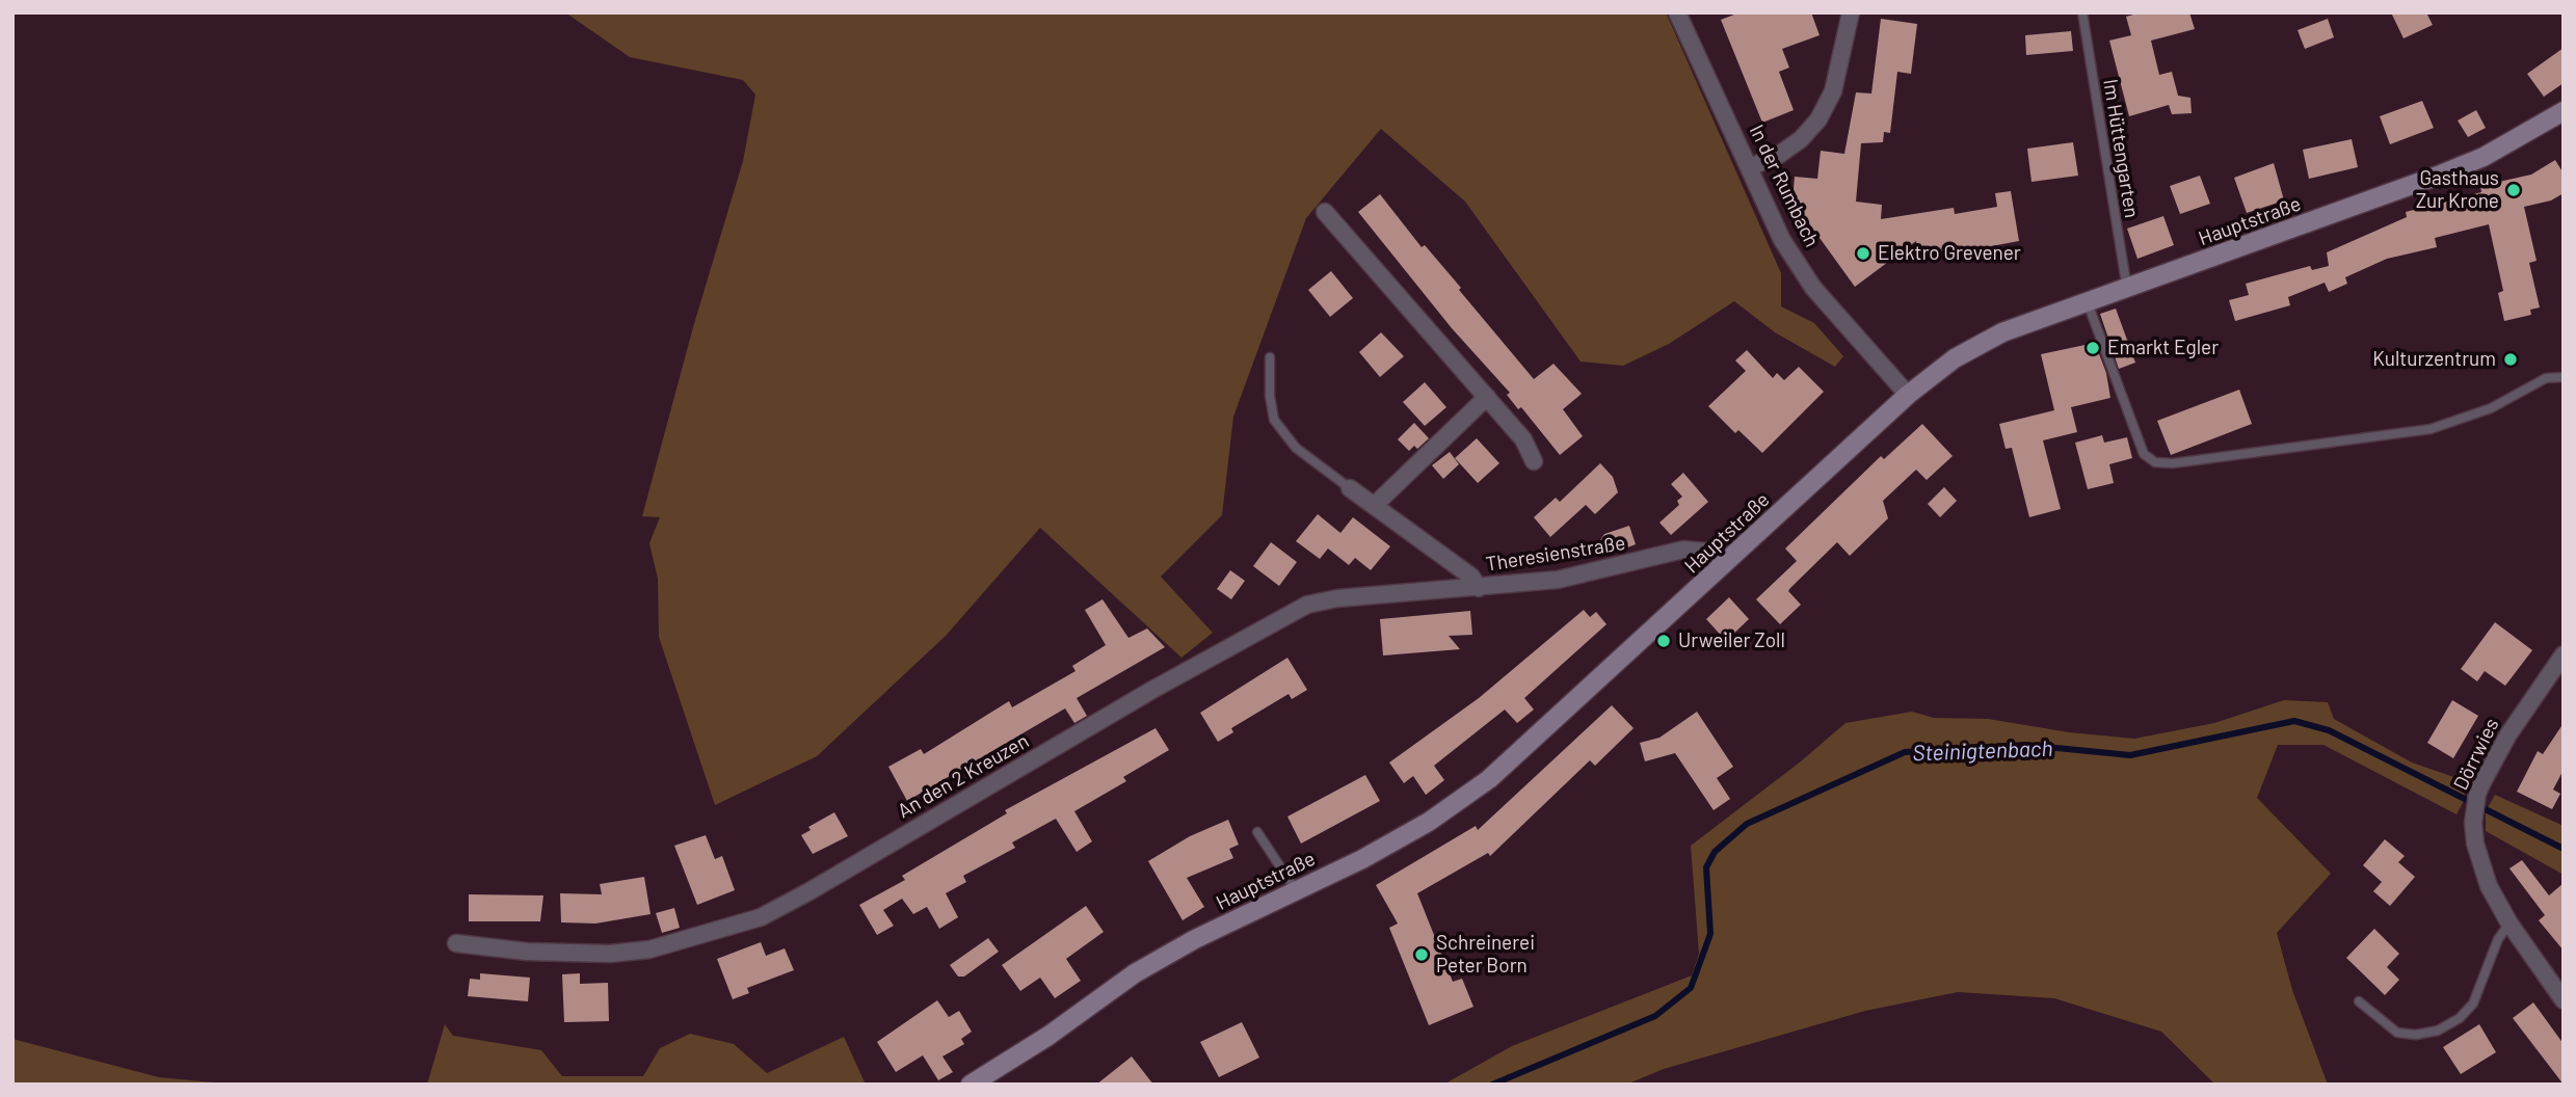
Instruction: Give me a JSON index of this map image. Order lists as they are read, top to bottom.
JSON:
{
  "streets": {
    "main road": ["Hauptstraße"],
    "street": [
      "In der Rumbach",
      "Theresienstraße",
      "Dörrwies",
      "An den 2 Kreuzen"
    ],
    "lane": ["Im Hüttengarten"]
  },
  "crossings": [
    ["Im Hüttengarten", "Hauptstraße"],
    ["In der Rumbach", "Hauptstraße"],
    ["Hauptstraße", "Theresienstraße"],
    ["Theresienstraße", "An den 2 Kreuzen"]
  ],
  "water": ["Steinigtenbach"],
  "places": [
    "Gasthaus Zur Krone",
    "Elektro Grevener",
    "Emarkt Egler",
    "Kulturzentrum",
    "Urweiler Zoll",
    "Schreinerei Peter Born"
  ]
}
